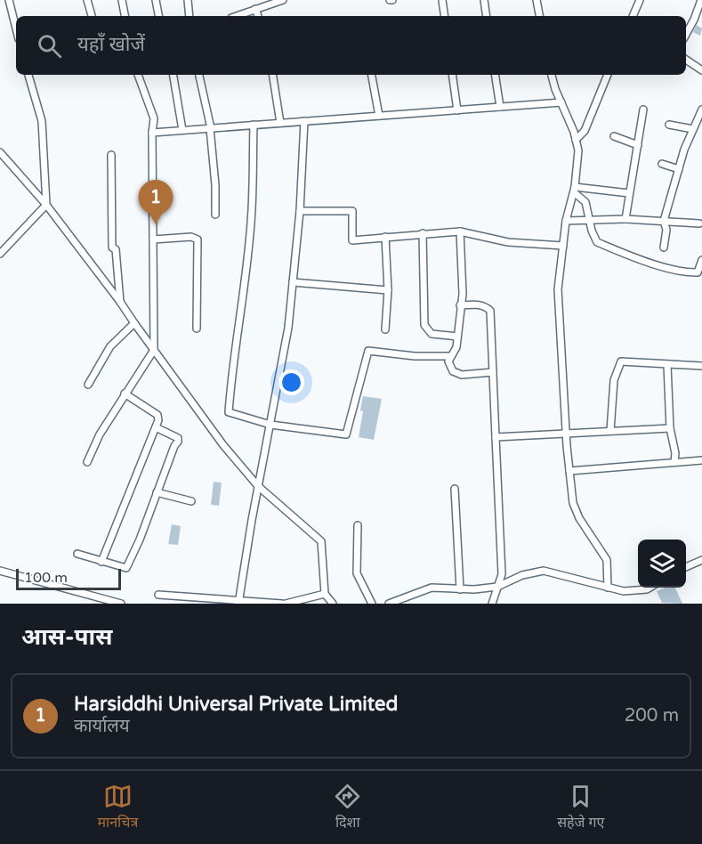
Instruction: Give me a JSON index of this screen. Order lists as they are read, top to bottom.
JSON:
{
  "scale_bar": "100 m",
  "page": {
    "search": "यहाँ खोजें",
    "pins": "1",
    "scale": "100 m",
    "heading": "आस-पास",
    "list": [
      {
        "mark": "1",
        "name": "Harsiddhi Universal Private Limited",
        "note": "कार्यालय",
        "value": "200 m"
      }
    ],
    "nav": ["मानचित्र", "दिशा", "सहेजे गए"]
  }
}
